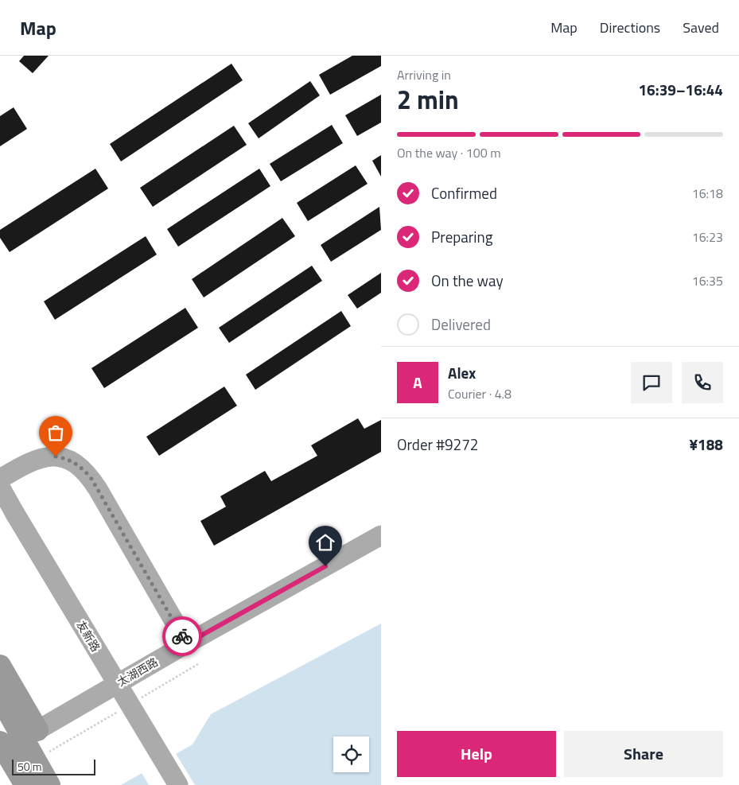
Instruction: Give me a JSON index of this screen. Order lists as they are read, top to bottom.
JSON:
{
  "streets": {
    "main road": ["友新路", "太湖西路"]
  },
  "scale_bar": "50 m",
  "page": {
    "header": "Map",
    "nav": ["Map", "Directions", "Saved"],
    "heading": ["2 min", "Arriving in", "16:39–16:44"],
    "panel": [
      "Alex",
      "Courier · 4.8",
      "Order #9272",
      "¥188"
    ],
    "bar": "On the way · 100 m",
    "list": [
      ["Confirmed", "16:18"],
      ["Preparing", "16:23"],
      ["On the way", "16:35"],
      "Delivered"
    ],
    "round": "A",
    "buttons": ["Help", "Share"],
    "scale": "50 m"
  }
}
